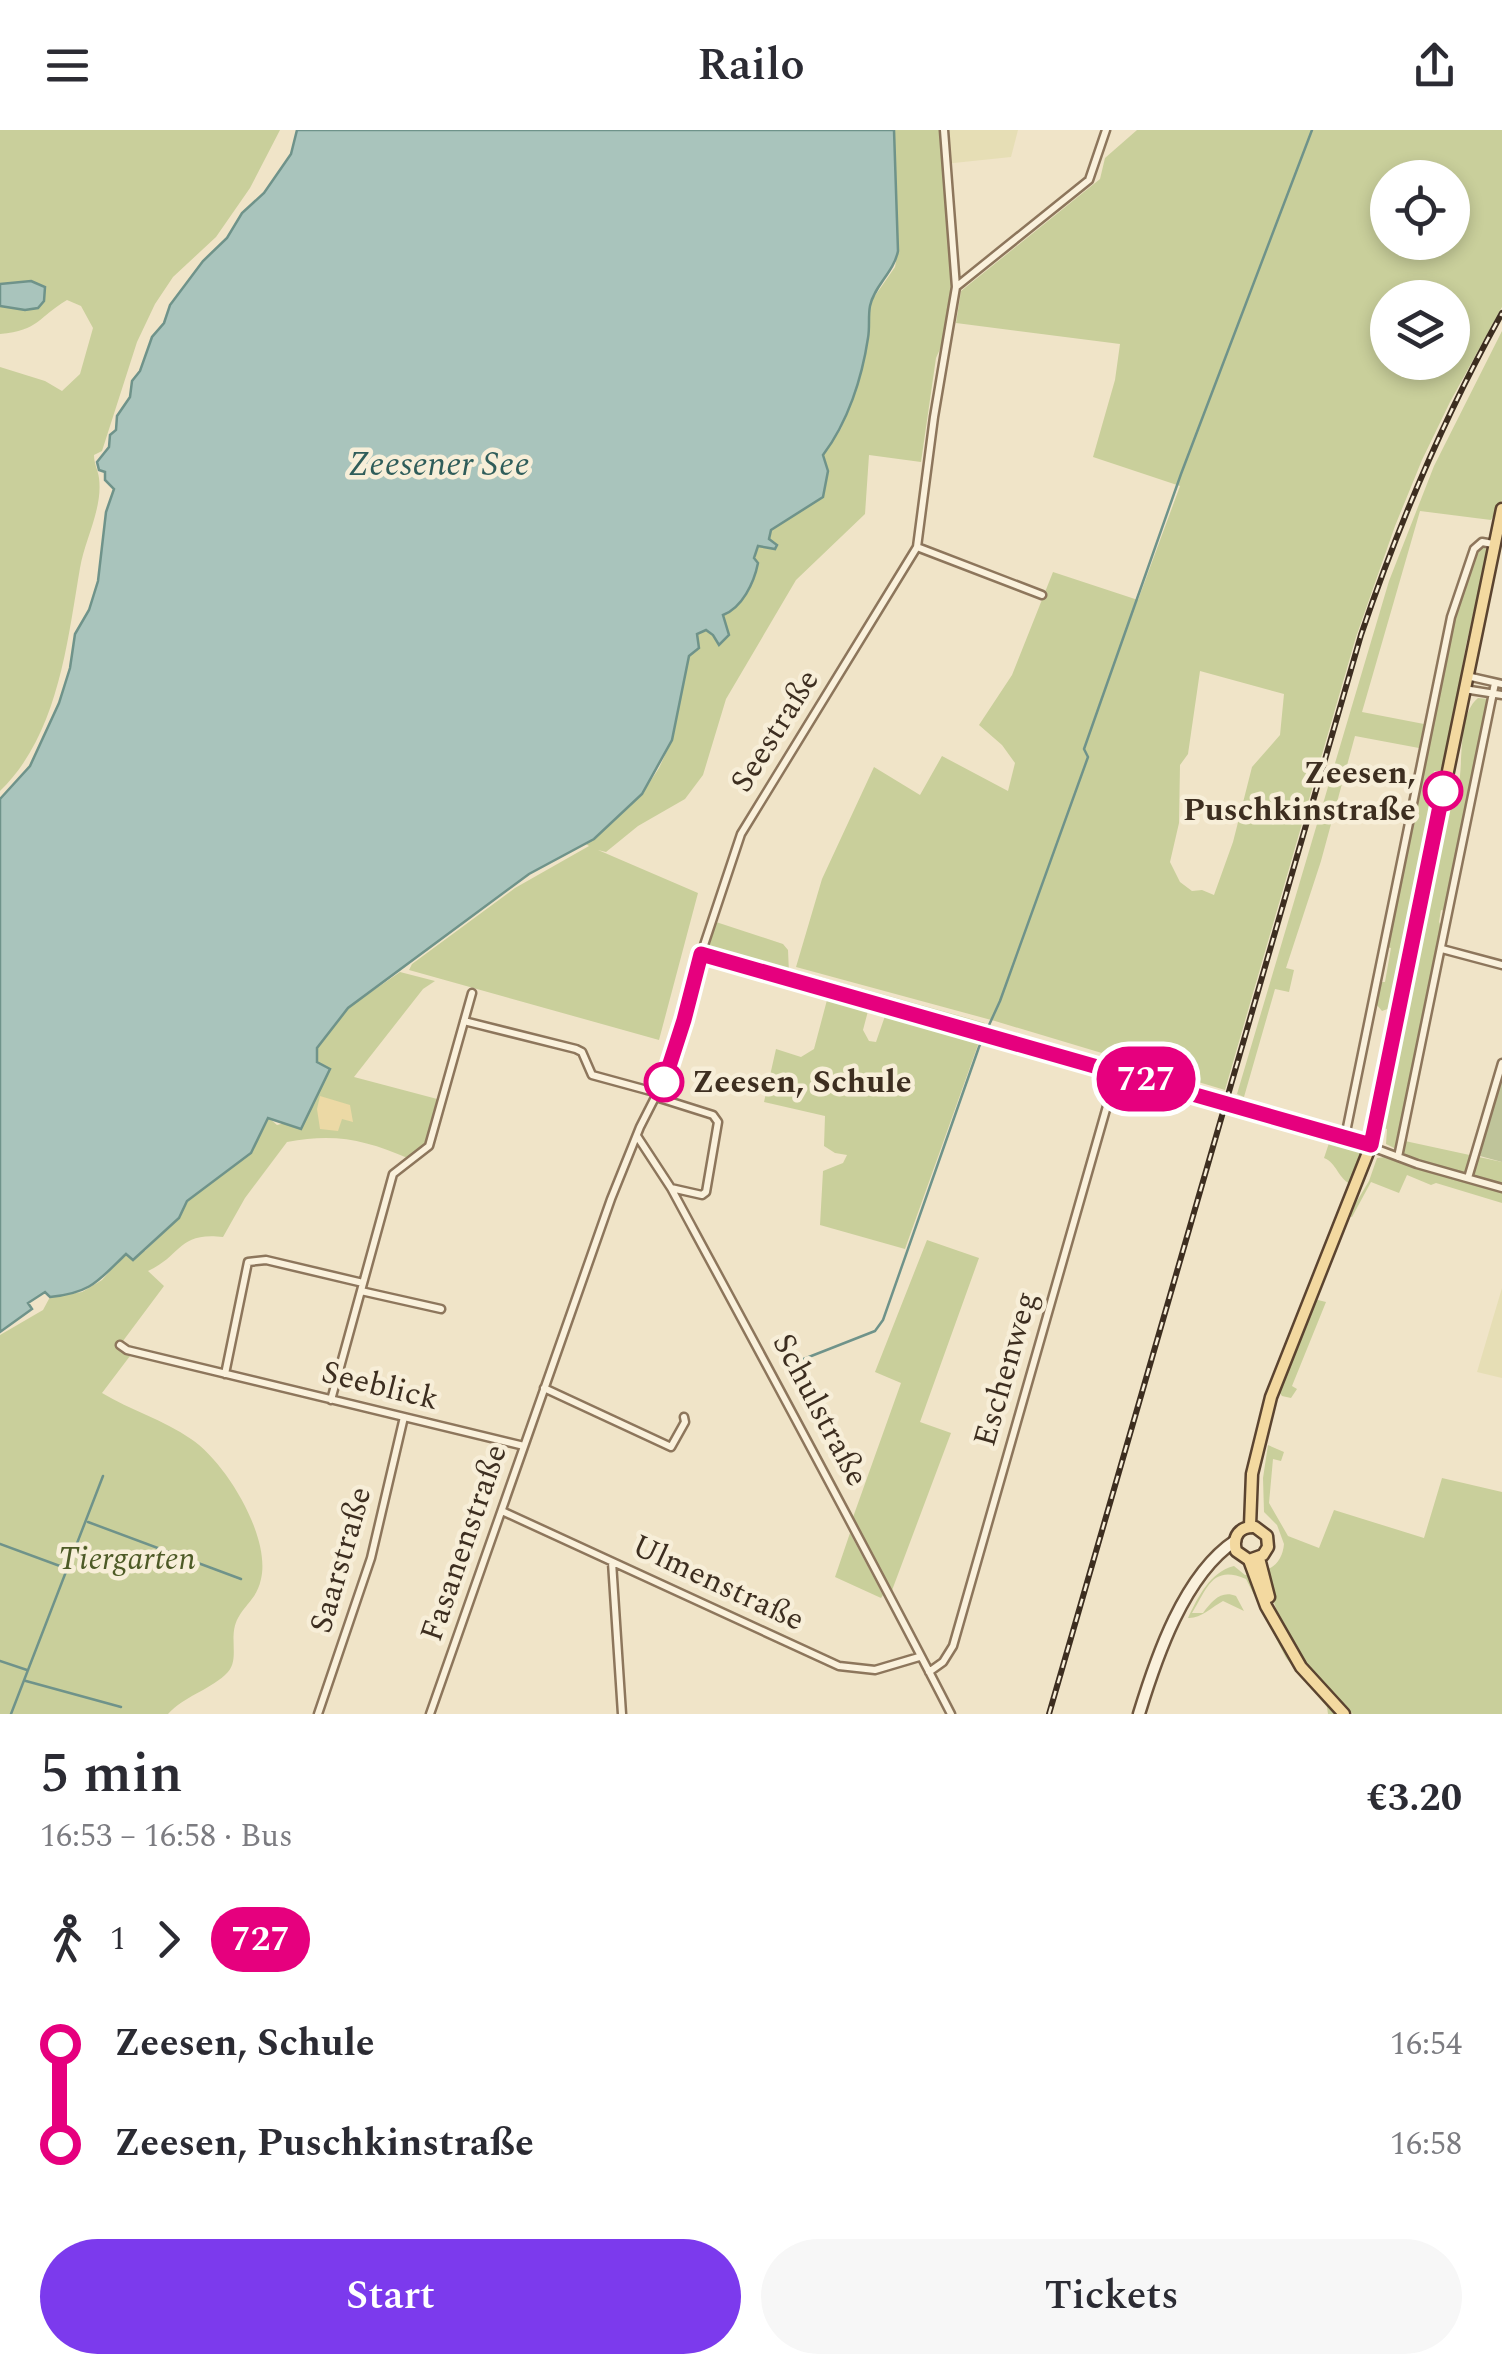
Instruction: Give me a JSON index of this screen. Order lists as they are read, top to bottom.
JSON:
{
  "streets": {
    "street": [
      "Seestraße",
      "Eschenweg",
      "Seeblick",
      "Schulstraße",
      "Fasanenstraße",
      "Saarstraße",
      "Ulmenstraße"
    ]
  },
  "crossings": [
    ["Seestraße", "Fasanenstraße"],
    ["Eschenweg", "Schulstraße"],
    ["Seeblick", "Fasanenstraße"],
    ["Seeblick", "Saarstraße"],
    ["Schulstraße", "Fasanenstraße"],
    ["Schulstraße", "Ulmenstraße"],
    ["Fasanenstraße", "Ulmenstraße"]
  ],
  "water": ["Zeesener See"],
  "parks": ["Tiergarten"],
  "places": ["Zeesen, Puschkinstraße", "Zeesen, Schule"],
  "lines": ["bus line 727"],
  "page": {
    "header": "Railo",
    "on_map": "727",
    "heading": ["5 min", "16:53 – 16:58 · Bus", "€3.20"],
    "legs": ["1", "727"],
    "list": [
      {
        "name": "Zeesen, Schule",
        "value": "16:54"
      },
      {
        "name": "Zeesen, Puschkinstraße",
        "value": "16:58"
      }
    ],
    "buttons": ["Start", "Tickets"]
  }
}
